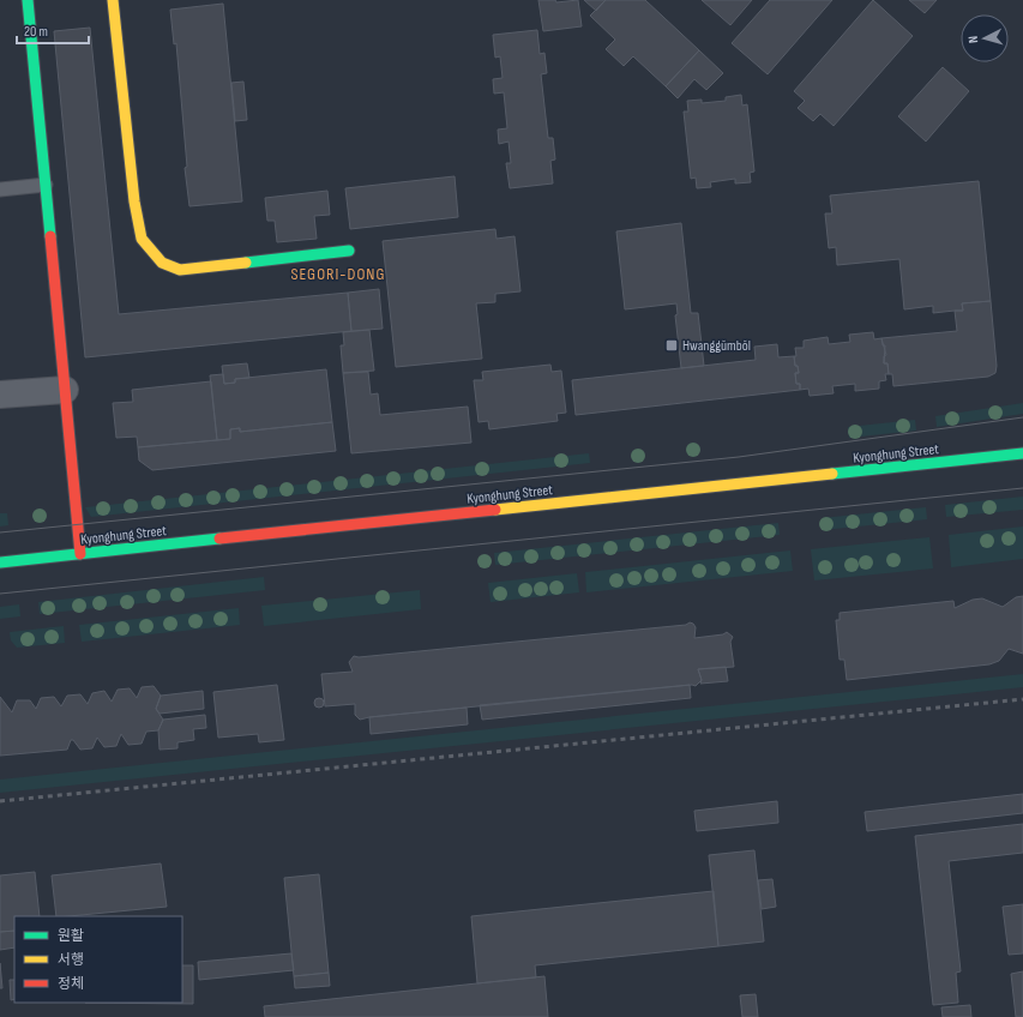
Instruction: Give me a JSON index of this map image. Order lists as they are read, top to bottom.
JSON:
{
  "streets": {
    "main road": ["Kyonghung Street"]
  },
  "districts": ["SEGORI-DONG"],
  "places": {
    "transit": ["Hwanggŭmbŏl"]
  },
  "legend": ["원활", "서행", "정체"],
  "scale_bar": "20 m",
  "north": "left"
}
